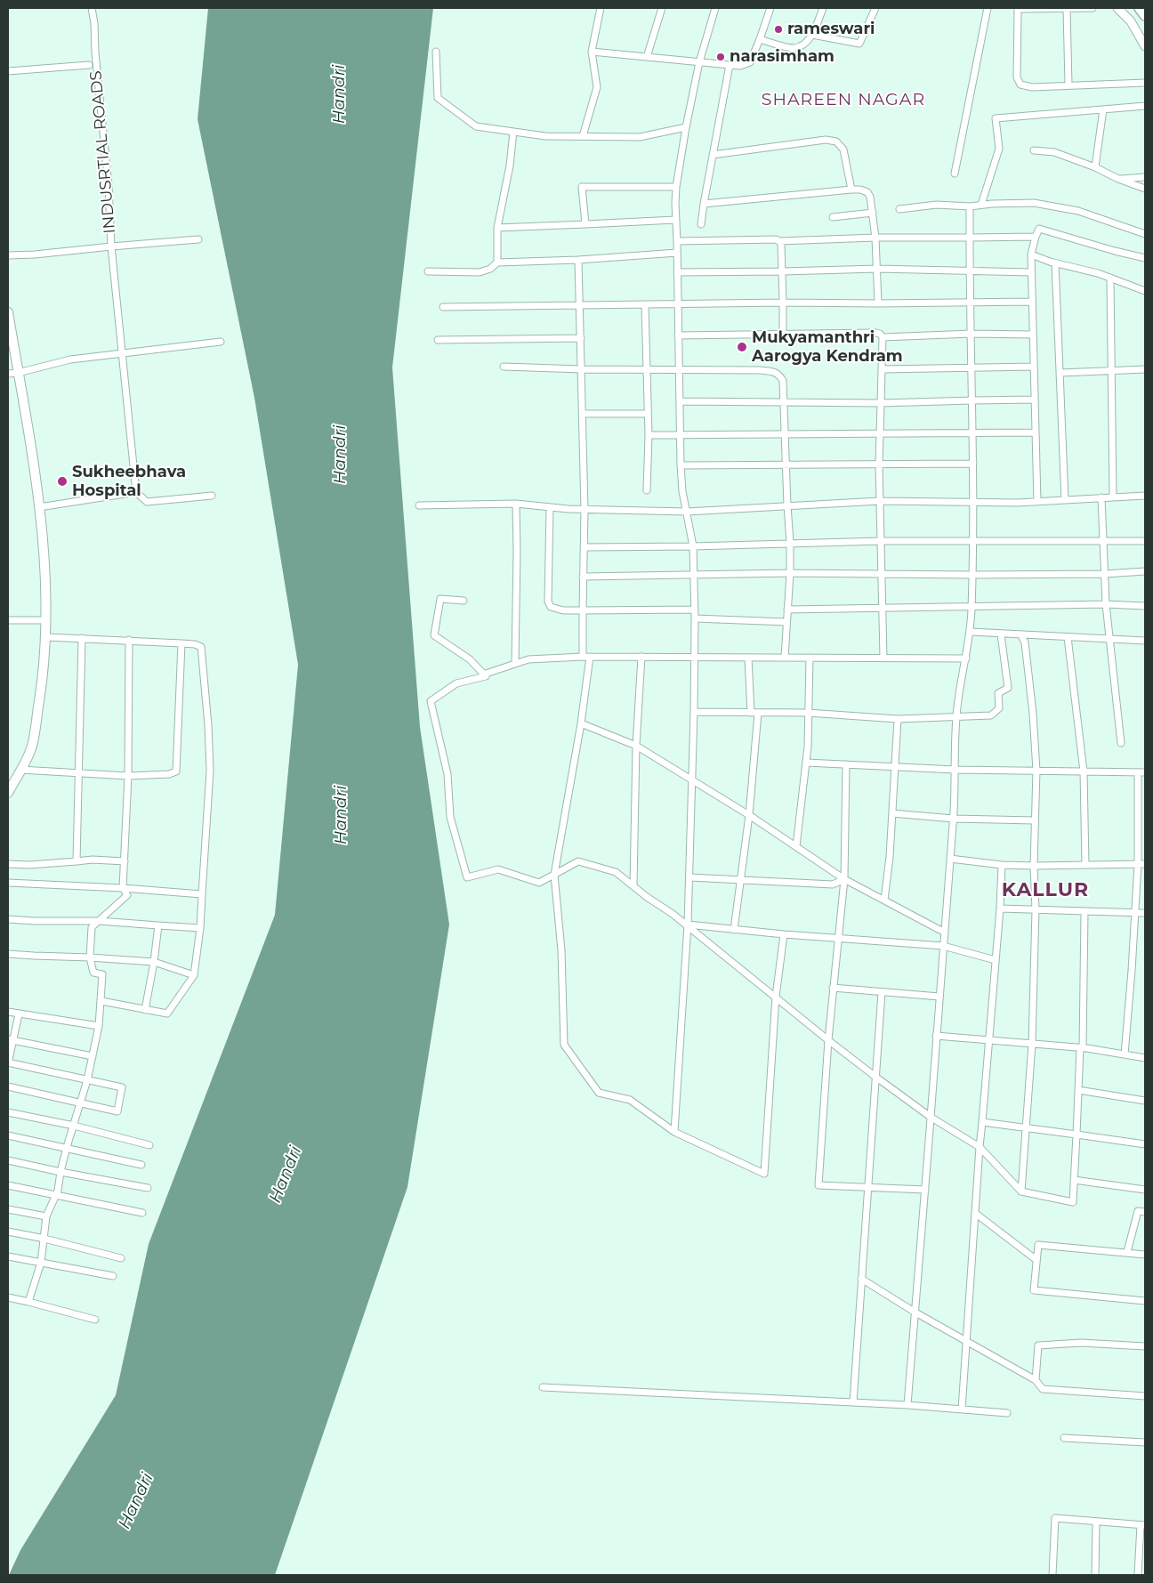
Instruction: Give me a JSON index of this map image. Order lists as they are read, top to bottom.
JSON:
{
  "streets": {
    "street": ["INDUSRTIAL ROADS"]
  },
  "districts": ["SHAREEN NAGAR", "KALLUR"],
  "water": ["Handri"],
  "places": [
    "rameswari",
    "narasimham",
    "Mukyamanthri Aarogya Kendram",
    "Sukheebhava Hospital"
  ]
}
